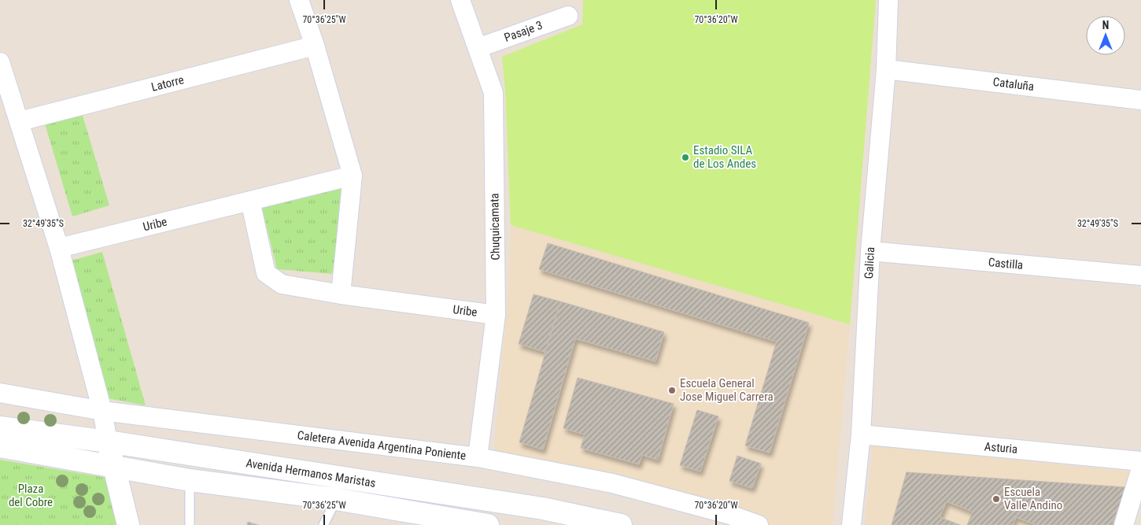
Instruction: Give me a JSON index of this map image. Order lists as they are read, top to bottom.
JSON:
{
  "streets": {
    "main road": ["Avenida Hermanos Maristas"],
    "street": [
      "Pasaje 3",
      "Latorre",
      "Cataluña",
      "Uribe",
      "Chuquicamata",
      "Galicia",
      "Castilla",
      "Caletera Avenida Argentina Poniente",
      "Asturia"
    ]
  },
  "crossings": [
    ["Pasaje 3", "Chuquicamata"],
    ["Cataluña", "Galicia"],
    ["Uribe", "Chuquicamata"],
    ["Chuquicamata", "Caletera Avenida Argentina Poniente"],
    ["Galicia", "Castilla"],
    ["Galicia", "Asturia"]
  ],
  "parks": ["Plaza del Cobre"],
  "places": ["Estadio SILA de Los Andes", "Escuela General Jose Miguel Carrera", "Escuela Valle Andino"],
  "north": "top",
  "coordinates": ["70°36'25\"W", "70°36'20\"W", "32°49'35\"S"]
}
